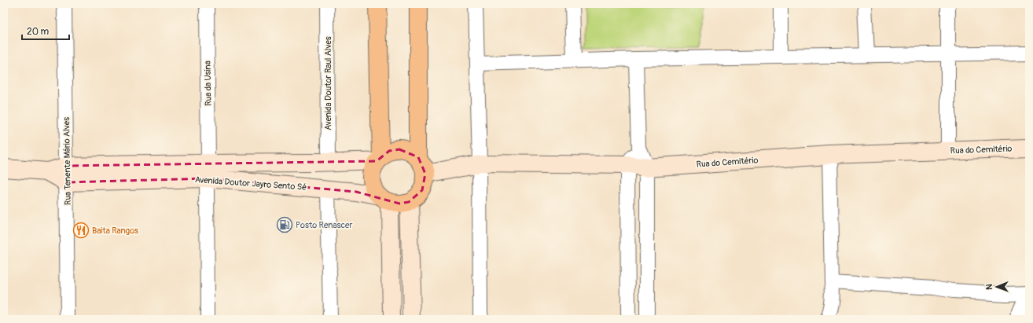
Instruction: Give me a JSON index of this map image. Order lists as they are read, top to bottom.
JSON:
{
  "streets": {
    "main road": ["Rua do Cemitério", "Avenida Doutor Jayro Sento Sé"],
    "street": ["Rua da Usina", "Avenida Doutor Raul Alves", "Rua Tenente Mário Alves"]
  },
  "crossings": [
    ["Rua da Usina", "Avenida Doutor Jayro Sento Sé"],
    ["Avenida Doutor Raul Alves", "Avenida Doutor Jayro Sento Sé"],
    ["Rua do Cemitério", "Avenida Doutor Jayro Sento Sé"],
    ["Rua Tenente Mário Alves", "Avenida Doutor Jayro Sento Sé"]
  ],
  "places": {
    "fuel station": ["Posto Renascer"],
    "restaurant": ["Baita Rangos"]
  },
  "scale_bar": "20 m",
  "north": "left"
}
